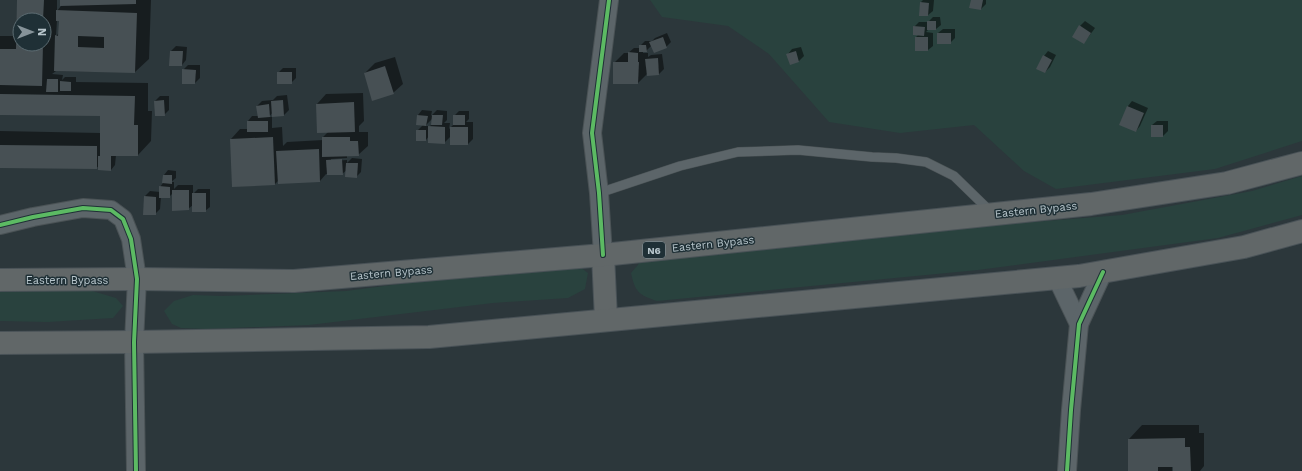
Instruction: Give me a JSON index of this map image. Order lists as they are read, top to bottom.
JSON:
{
  "streets": {
    "highway": ["Eastern Bypass", "N6"]
  },
  "north": "right"
}
